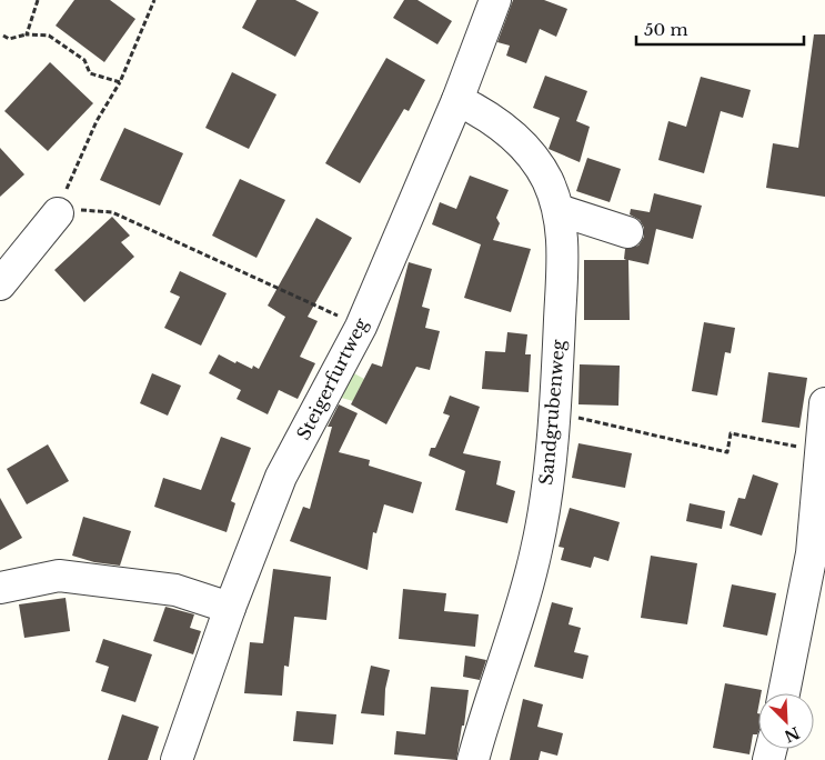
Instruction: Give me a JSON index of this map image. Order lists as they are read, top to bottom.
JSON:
{
  "streets": {
    "street": ["Steigerfurtweg", "Sandgrubenweg"]
  },
  "crossings": [
    ["Steigerfurtweg", "Sandgrubenweg"]
  ],
  "scale_bar": "50 m",
  "north": "bottom right"
}
